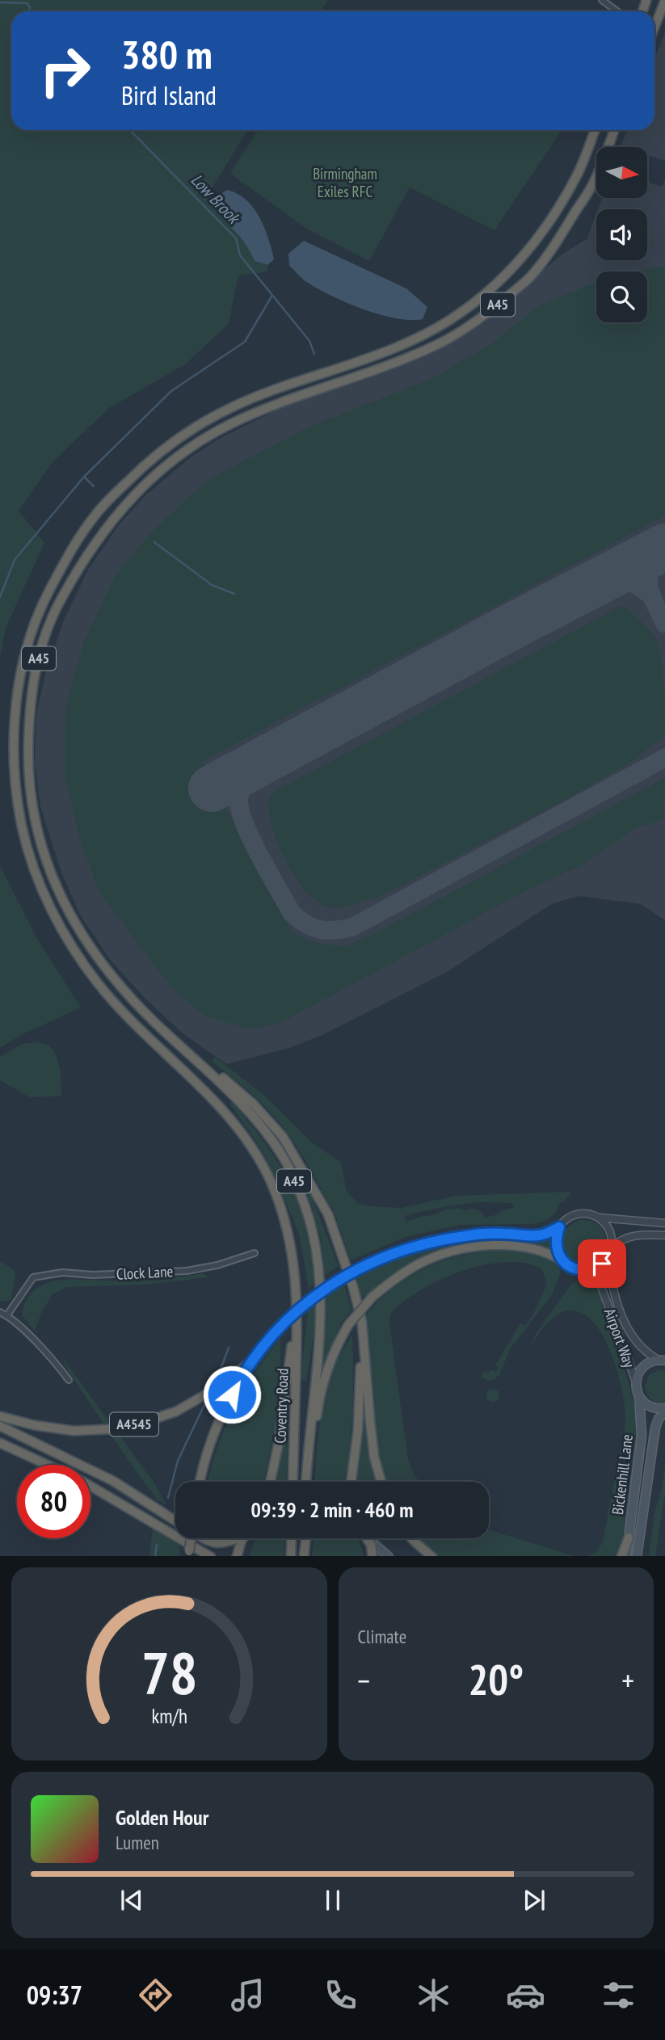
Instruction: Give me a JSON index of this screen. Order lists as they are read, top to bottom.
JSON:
{
  "streets": {
    "highway": ["A45", "Coventry Road", "A4545"],
    "main road": ["Bickenhill Lane"],
    "street": ["Clock Lane", "Airport Way"]
  },
  "crossings": [
    ["A45", "Coventry Road"],
    ["Airport Way", "Bickenhill Lane"]
  ],
  "water": ["Low Brook"],
  "parks": ["Birmingham Exiles RFC"],
  "north": "right",
  "page": {
    "turn": ["380 m", "Bird Island"],
    "limit": "80",
    "trip": "09:39 · 2 min · 460 m",
    "tile": "Climate",
    "heat": ["−", "20°", "+"],
    "song": ["Golden Hour", "Lumen"],
    "tabs": "09:37",
    "gauge": ["78", "km/h"]
  }
}
